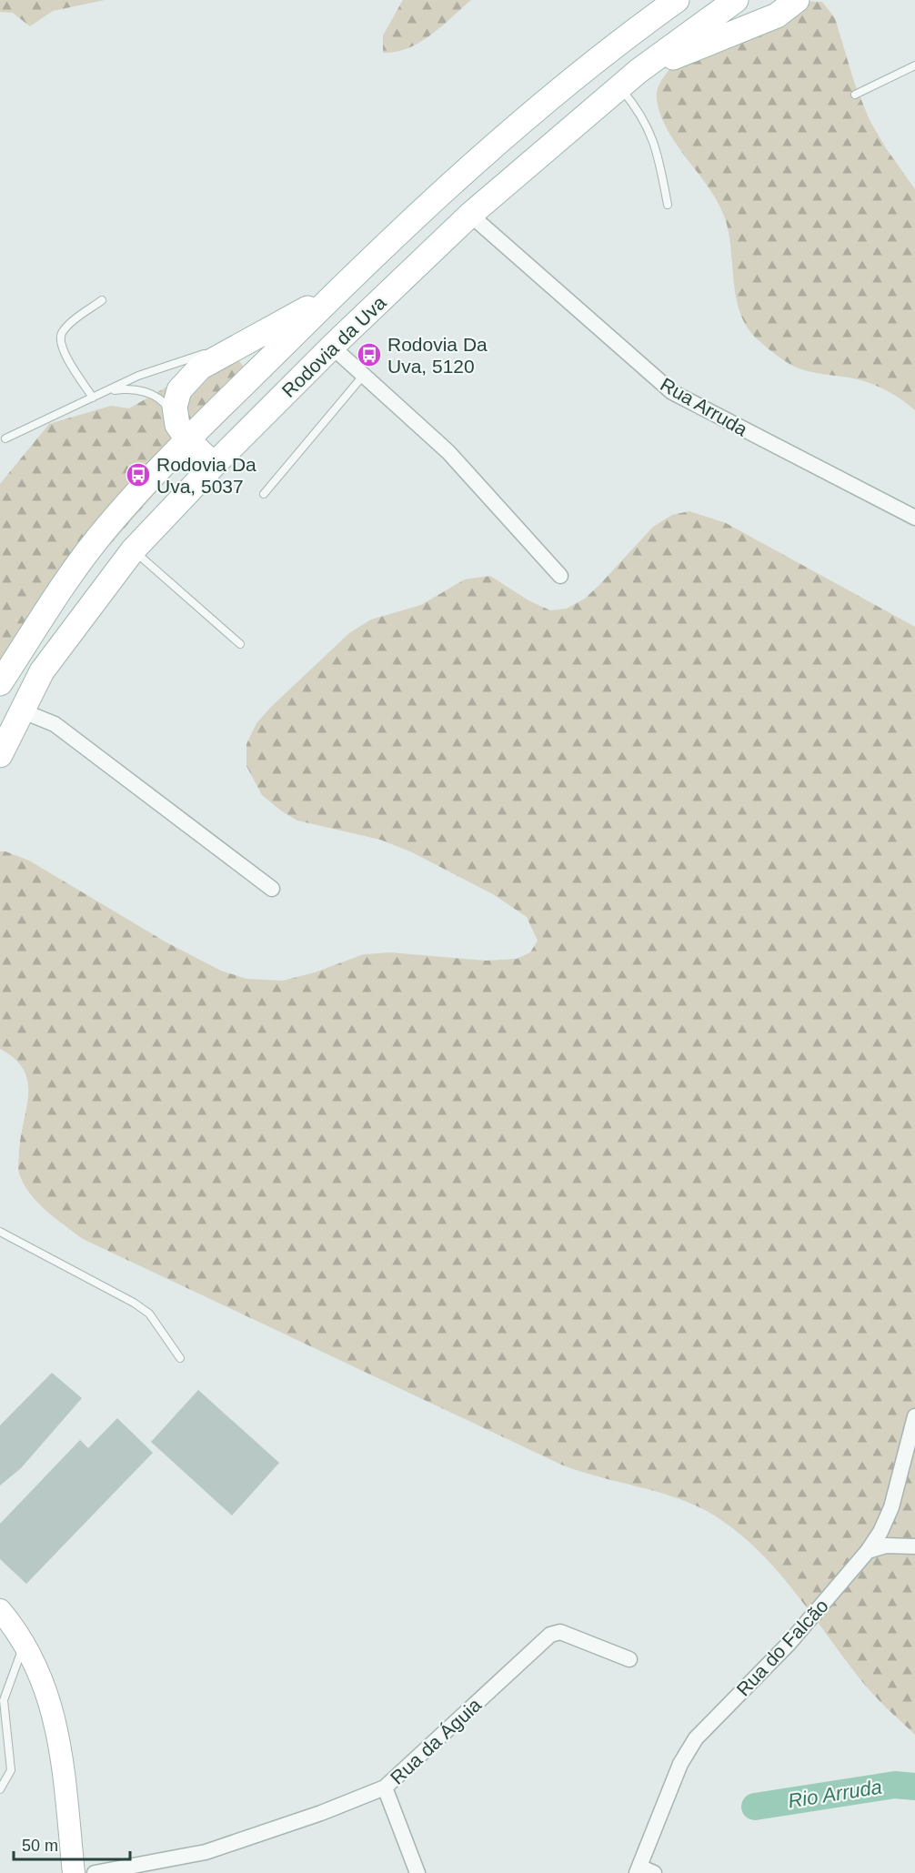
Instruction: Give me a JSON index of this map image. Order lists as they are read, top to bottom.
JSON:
{
  "streets": {
    "main road": ["Rodovia da Uva"],
    "street": ["Rua Arruda", "Rua do Falcão", "Rua da Águia"]
  },
  "crossings": [
    ["Rodovia da Uva", "Rua Arruda"]
  ],
  "water": ["Rio Arruda"],
  "places": {
    "bus stop": ["Rodovia Da Uva, 5120", "Rodovia Da Uva, 5037"]
  },
  "scale_bar": "50 m"
}
